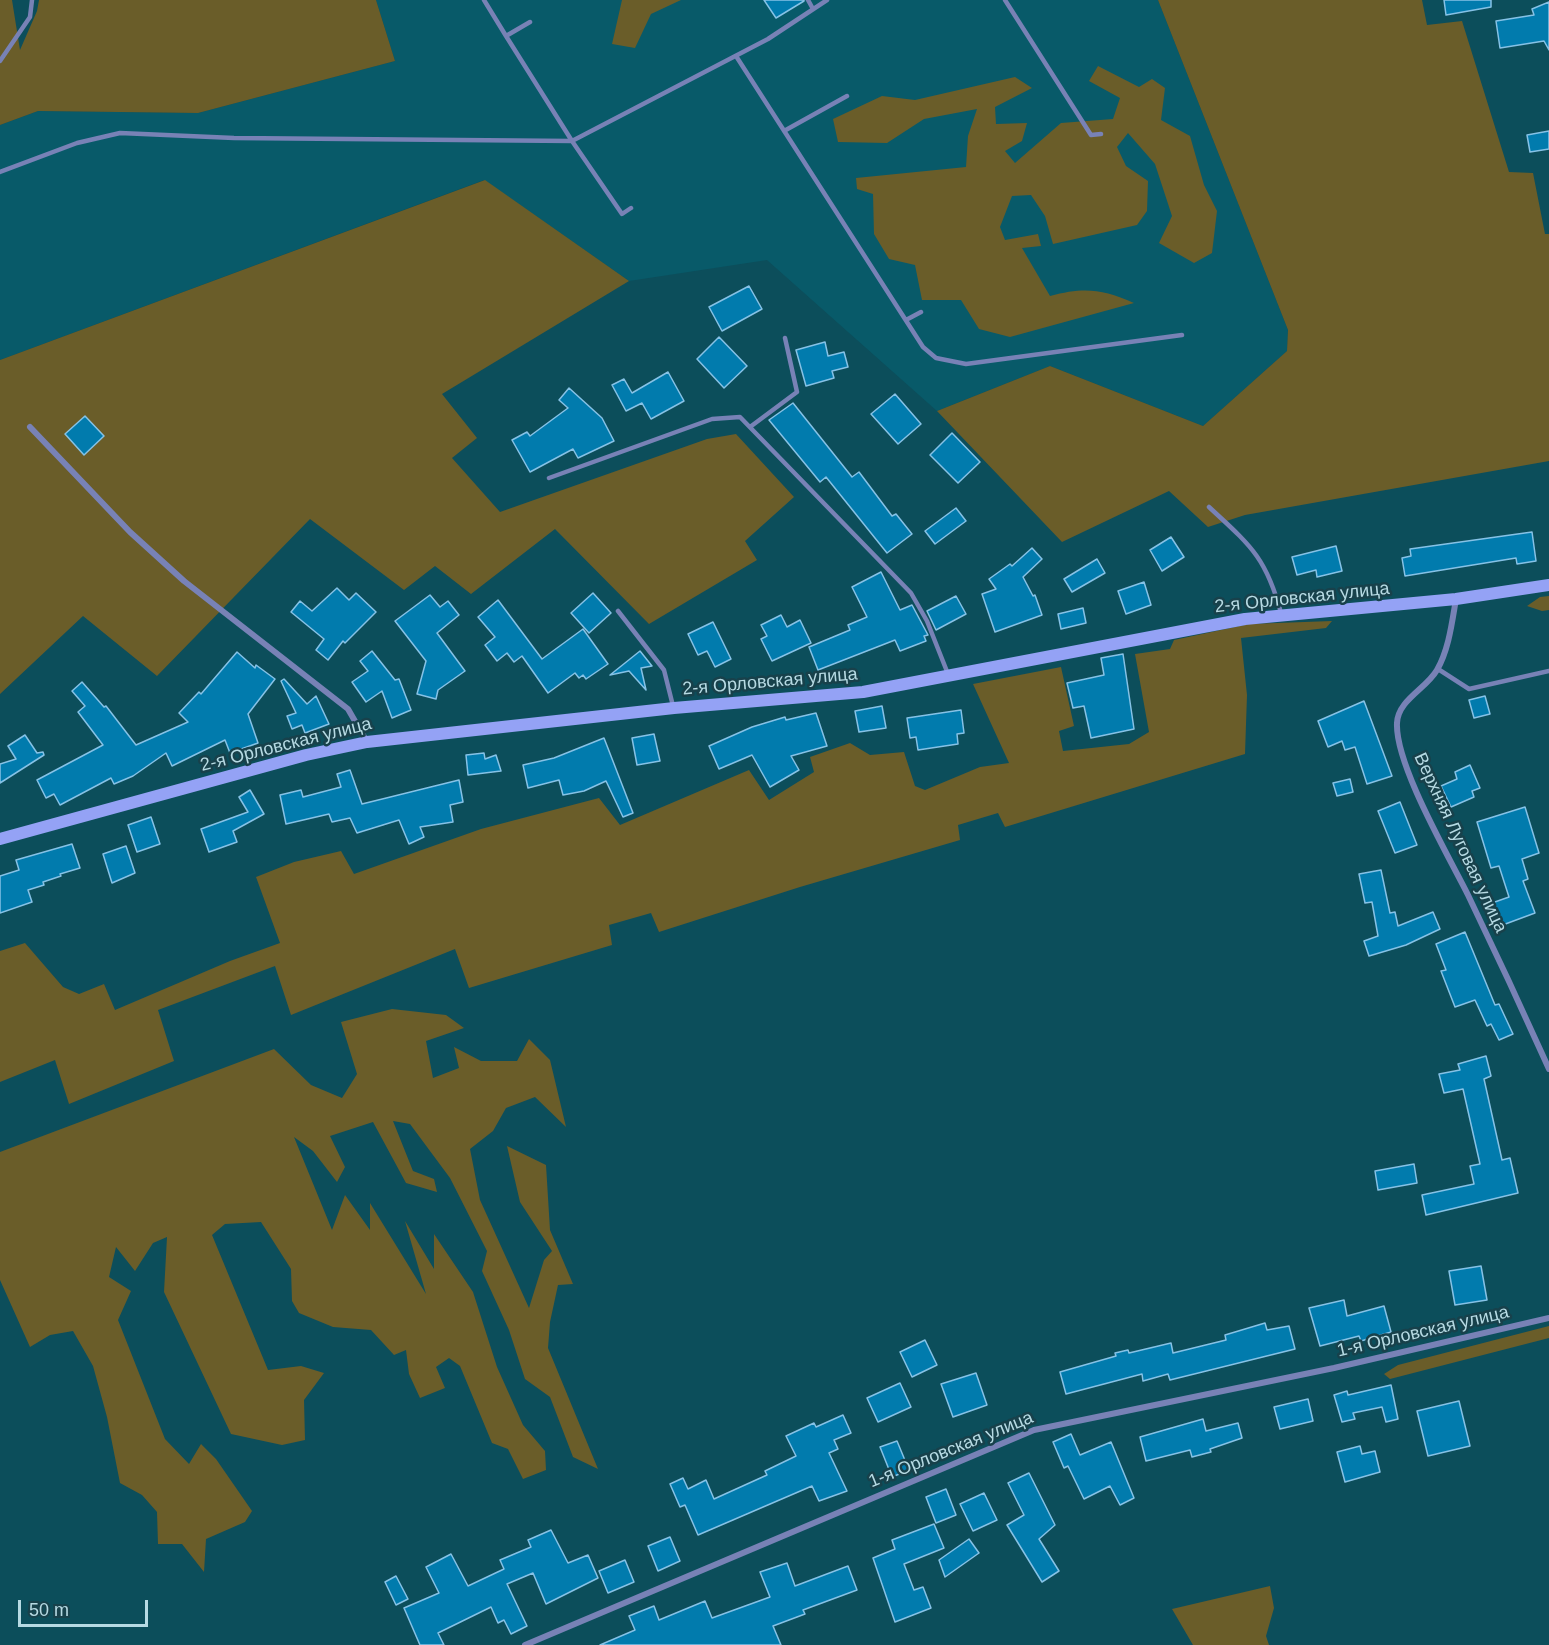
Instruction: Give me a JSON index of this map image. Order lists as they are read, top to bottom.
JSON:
{
  "streets": {
    "street": ["2-я Орловская улица", "Верхняя Луговая улица", "1-я Орловская улица"]
  },
  "crossings": [
    ["2-я Орловская улица", "Верхняя Луговая улица"]
  ],
  "scale_bar": "50 m"
}
